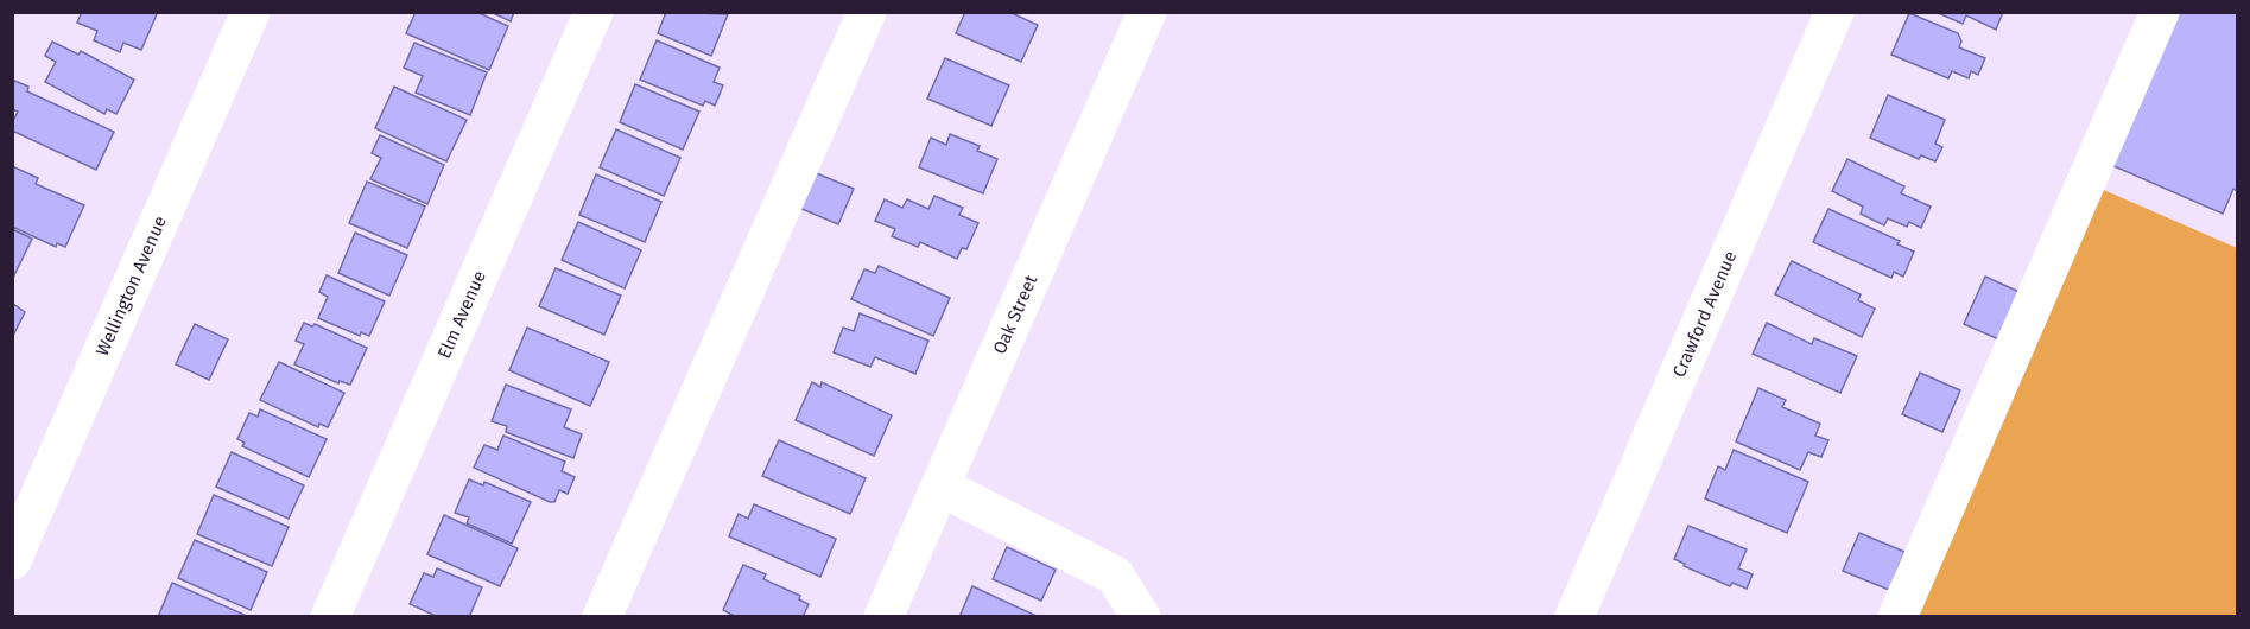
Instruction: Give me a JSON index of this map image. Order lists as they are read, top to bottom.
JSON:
{
  "streets": {
    "street": [
      "Wellington Avenue",
      "Elm Avenue",
      "Oak Street",
      "Crawford Avenue"
    ]
  }
}
